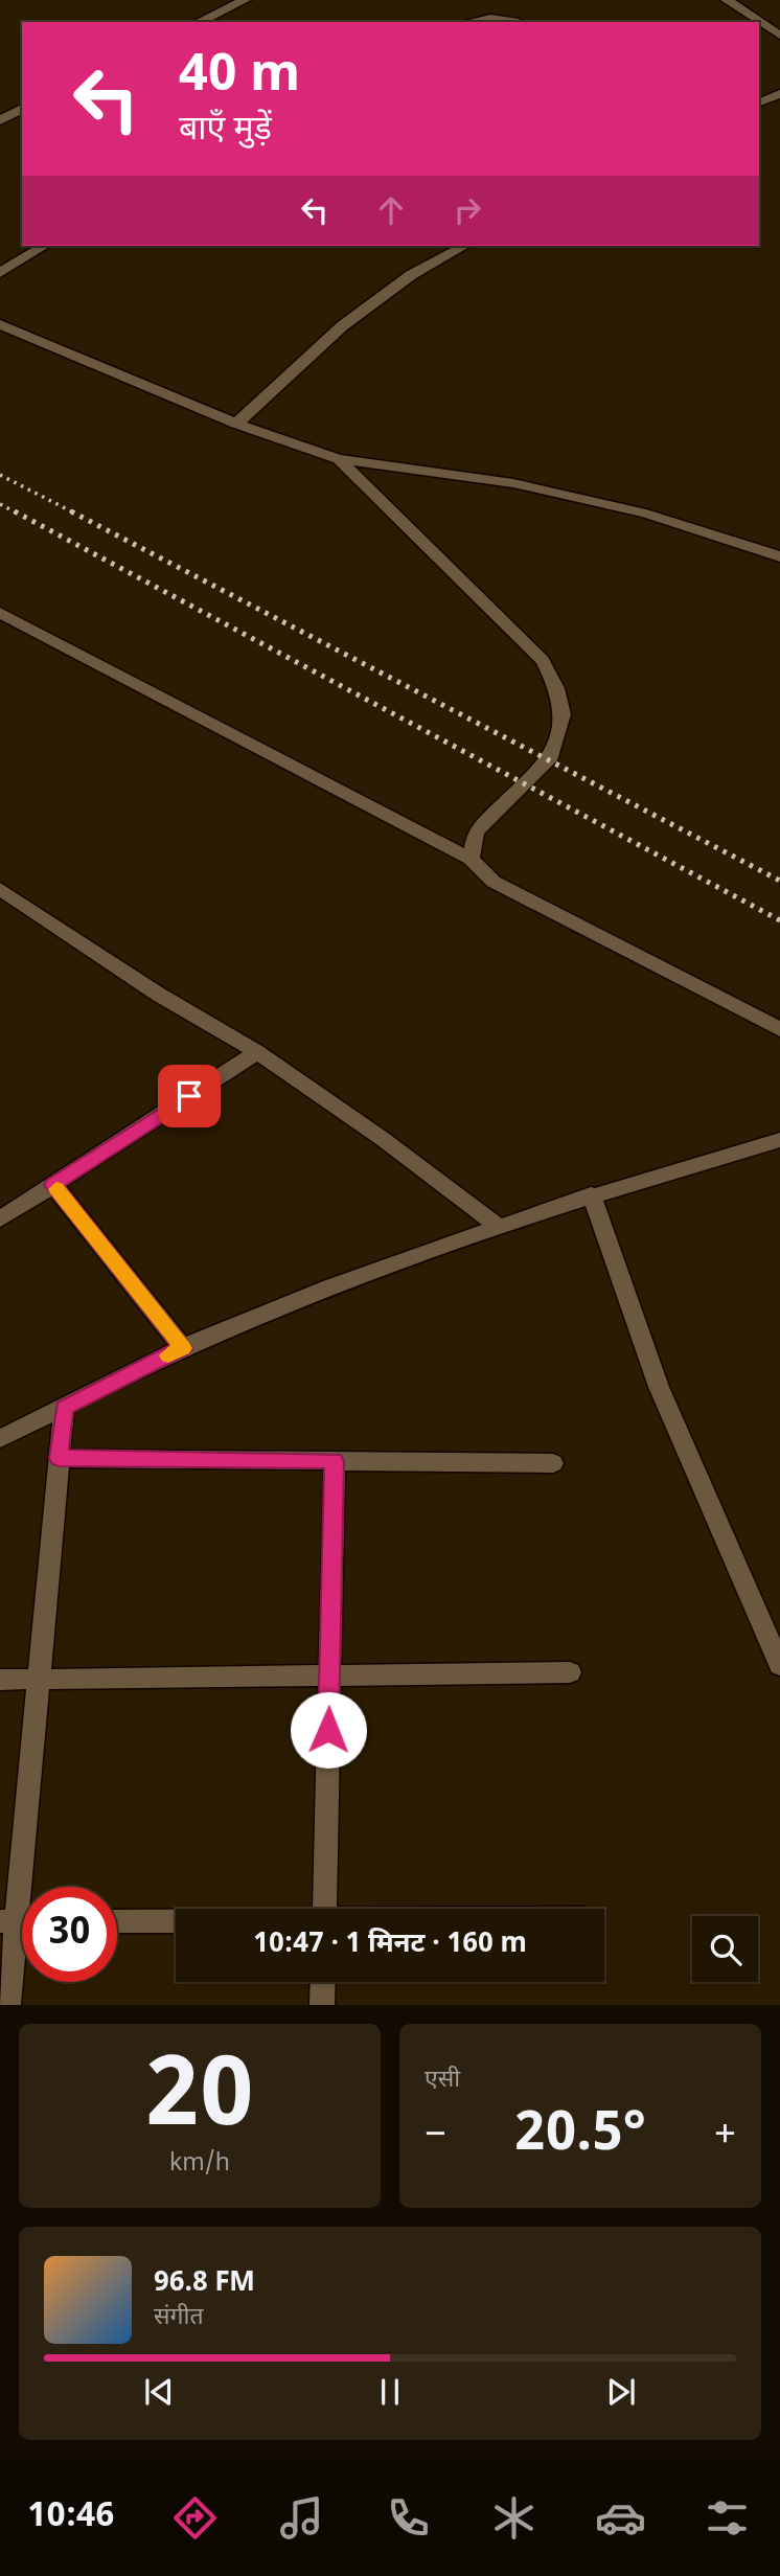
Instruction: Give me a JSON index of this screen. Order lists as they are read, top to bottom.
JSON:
{
  "page": {
    "turn": ["40 m", "बाएँ मुड़ें"],
    "limit": "30",
    "trip": "10:47 · 1 मिनट · 160 m",
    "tile": [
      ["20", "km/h"],
      "एसी"
    ],
    "heat": ["−", "20.5°", "+"],
    "song": ["96.8 FM", "संगीत"],
    "tabs": "10:46"
  }
}
